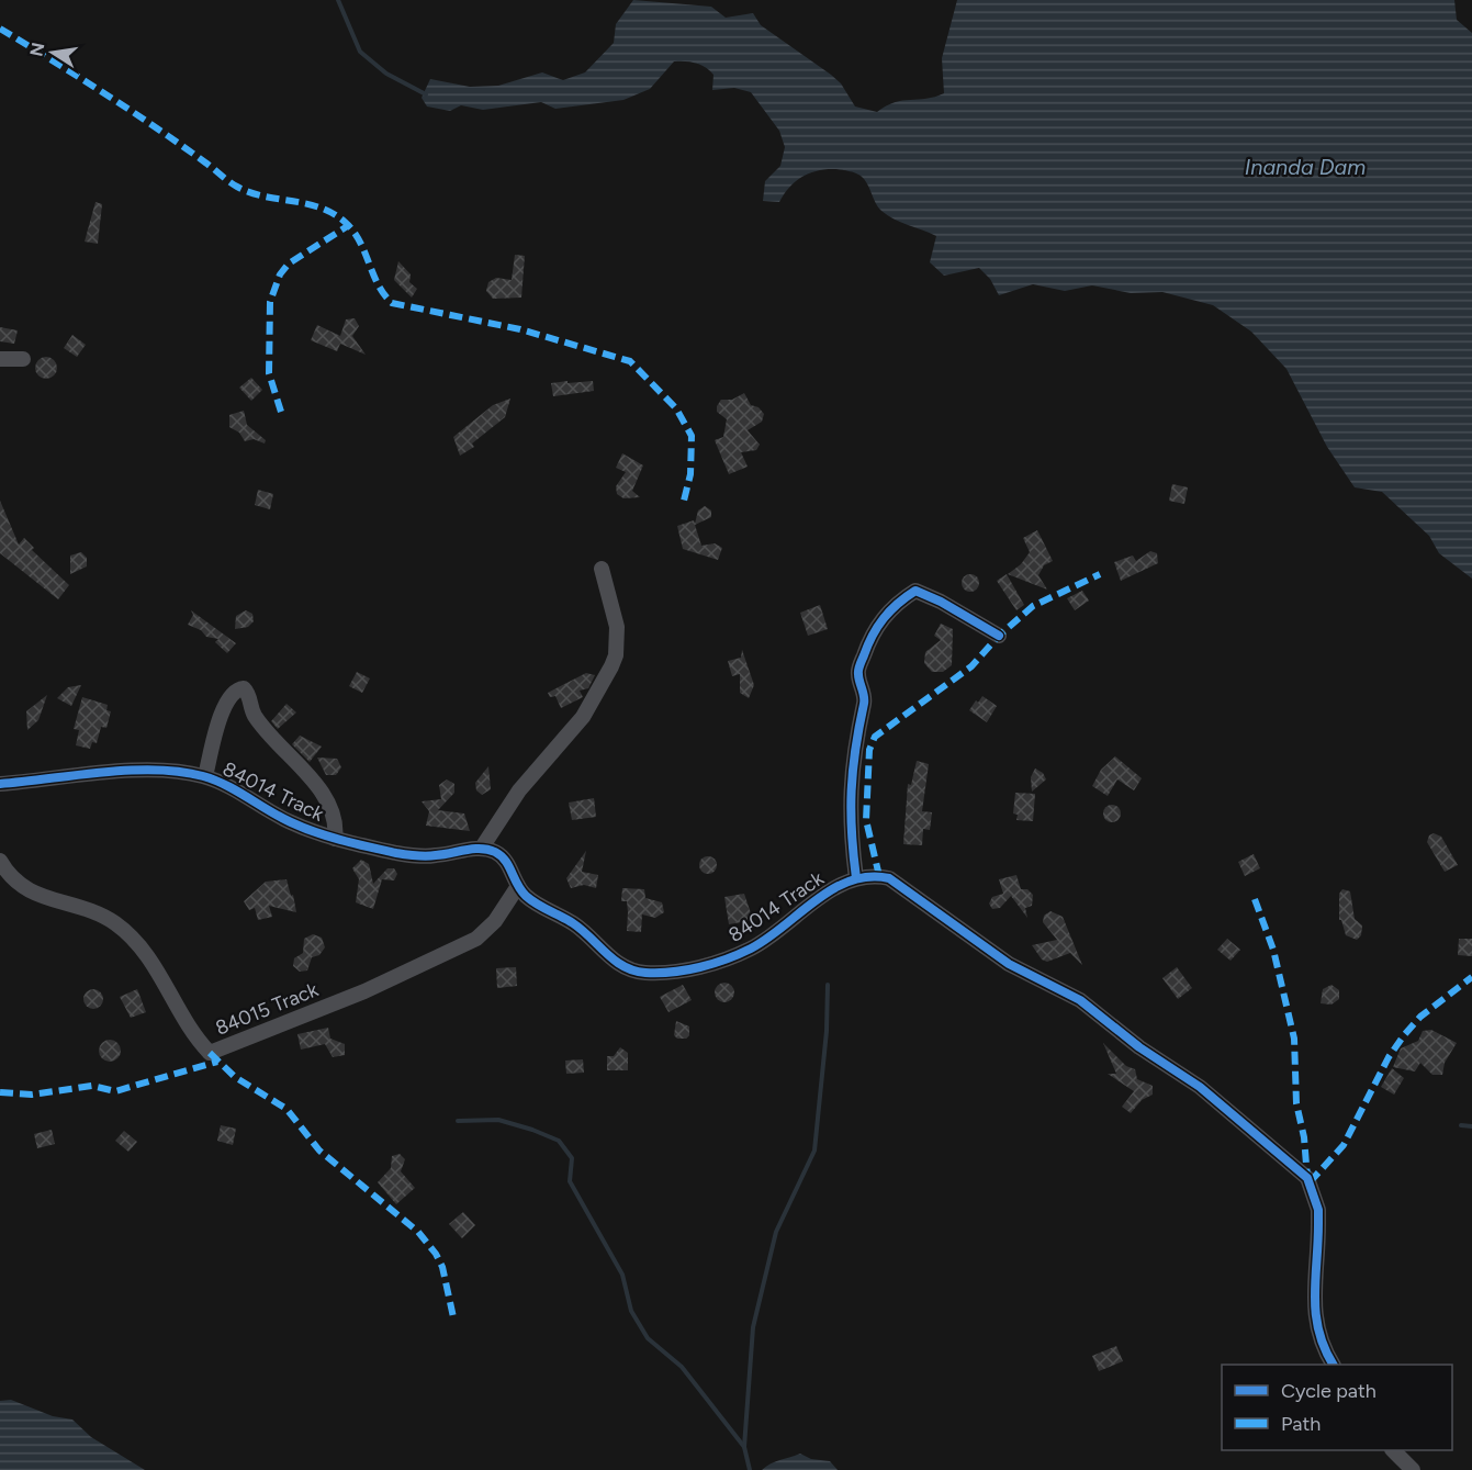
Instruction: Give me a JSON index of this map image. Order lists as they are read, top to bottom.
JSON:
{
  "streets": {
    "street": ["84014 Track", "84015 Track"]
  },
  "crossings": [
    ["84014 Track", "84015 Track"]
  ],
  "water": ["Inanda Dam"],
  "legend": ["Cycle path", "Path"],
  "north": "left"
}
